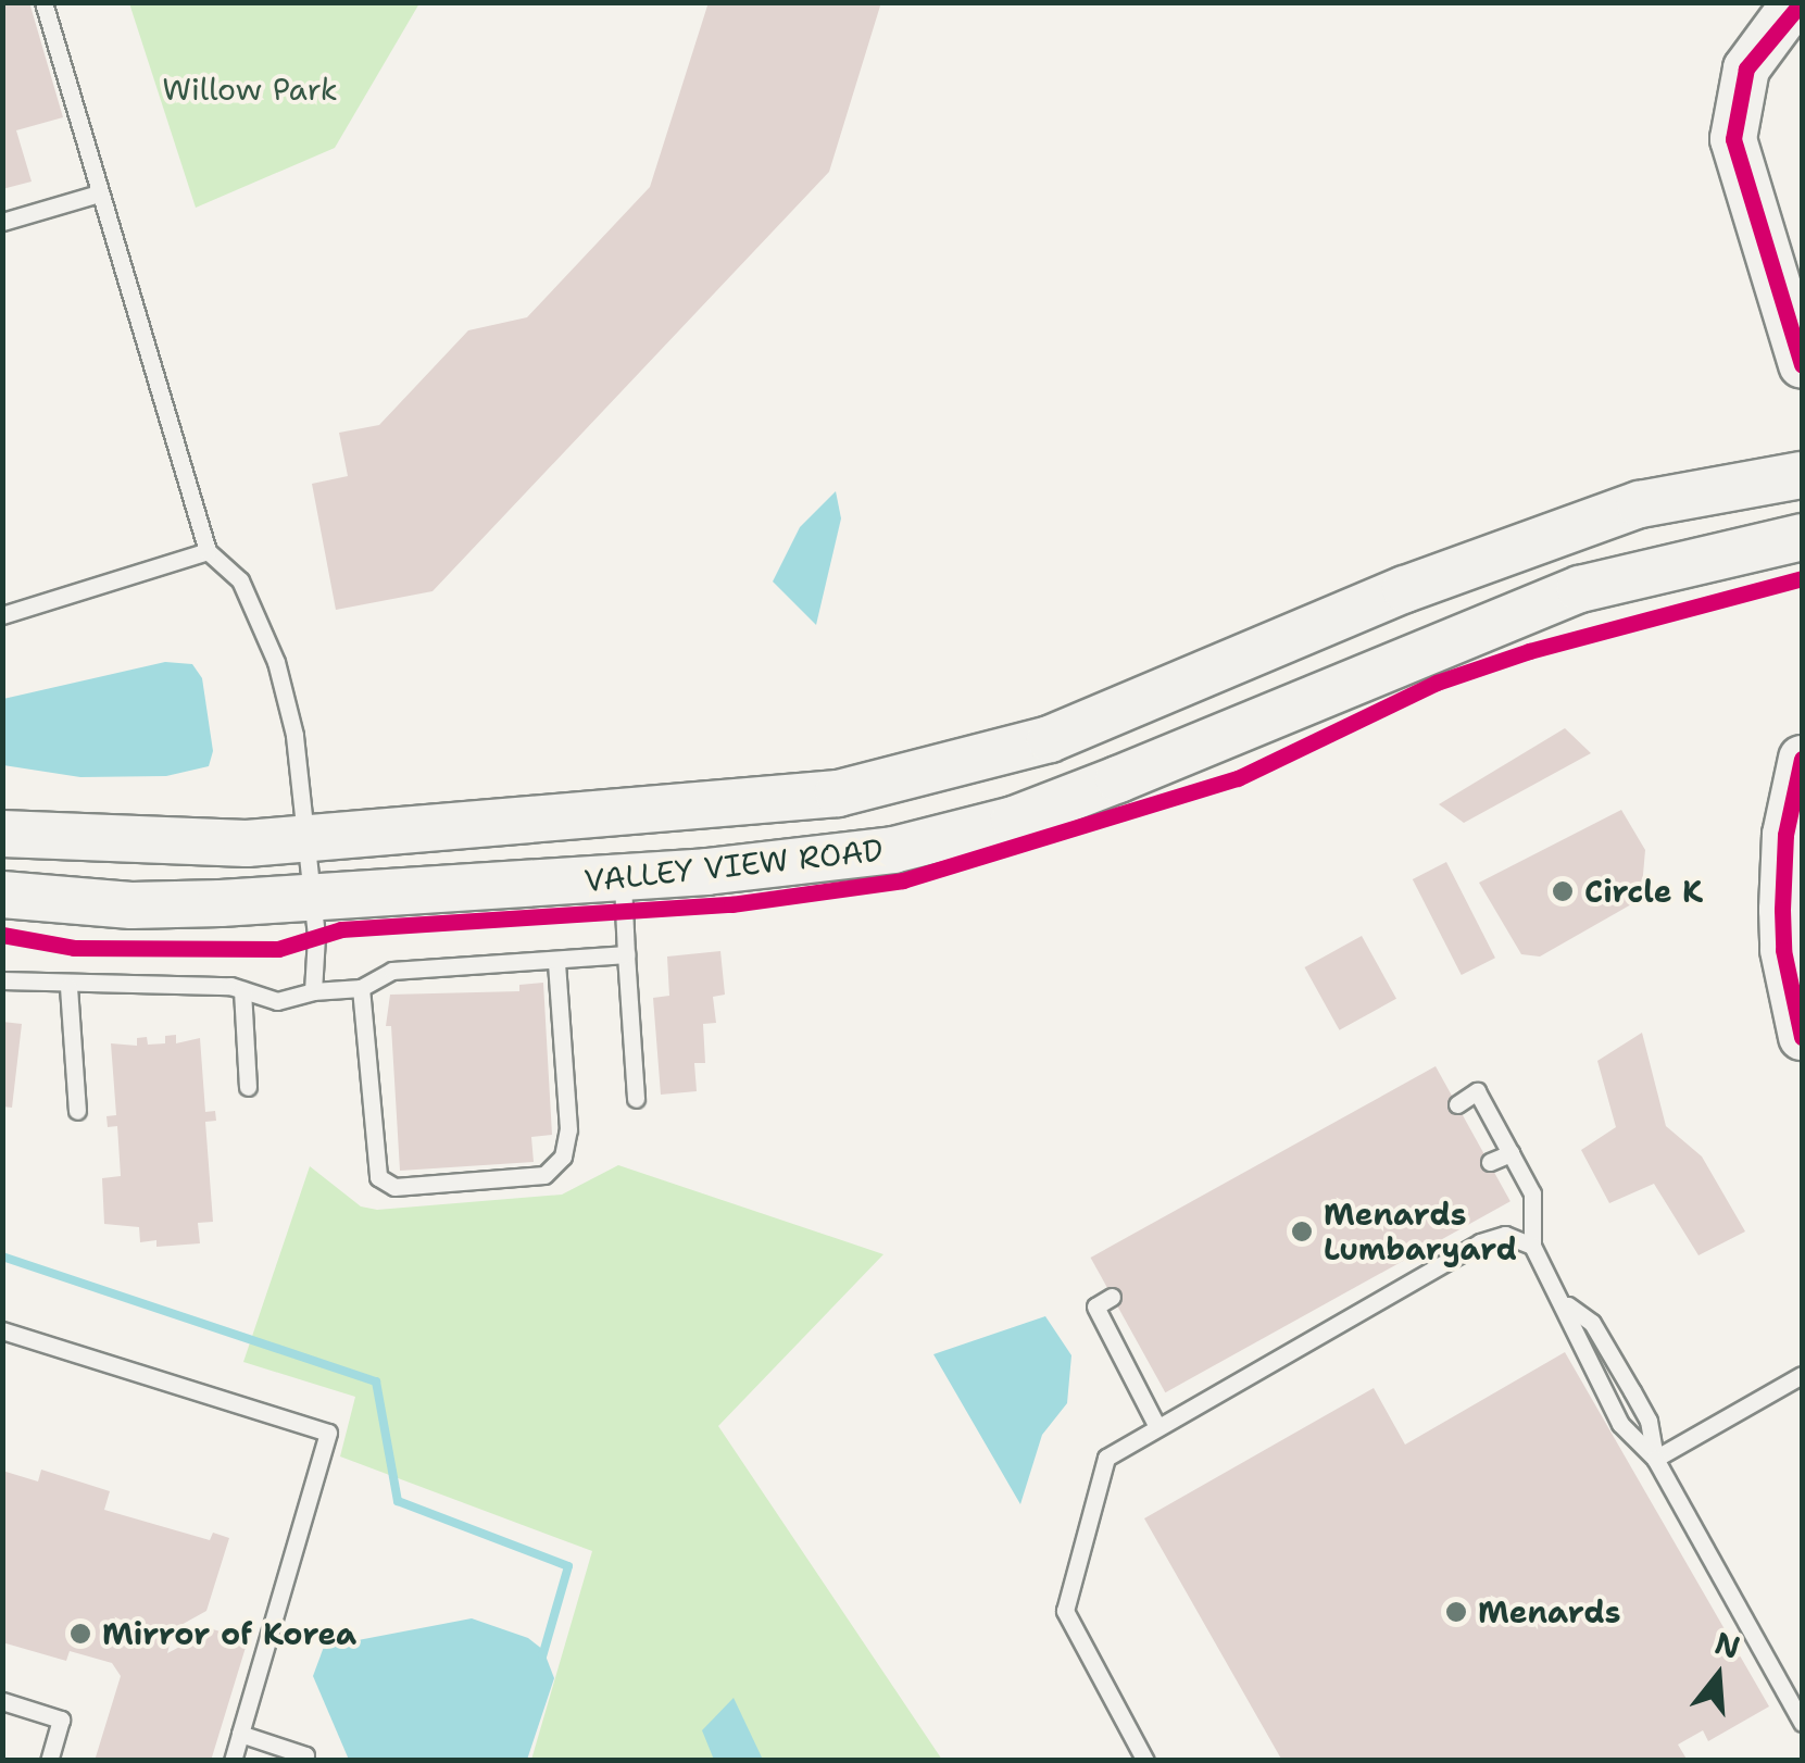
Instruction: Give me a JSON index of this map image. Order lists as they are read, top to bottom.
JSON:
{
  "streets": {
    "main road": ["VALLEY VIEW ROAD"]
  },
  "parks": ["Willow Park"],
  "places": [
    "Circle K",
    "Menards Lumbaryard",
    "Menards",
    "Mirror of Korea"
  ],
  "north": "top"
}
